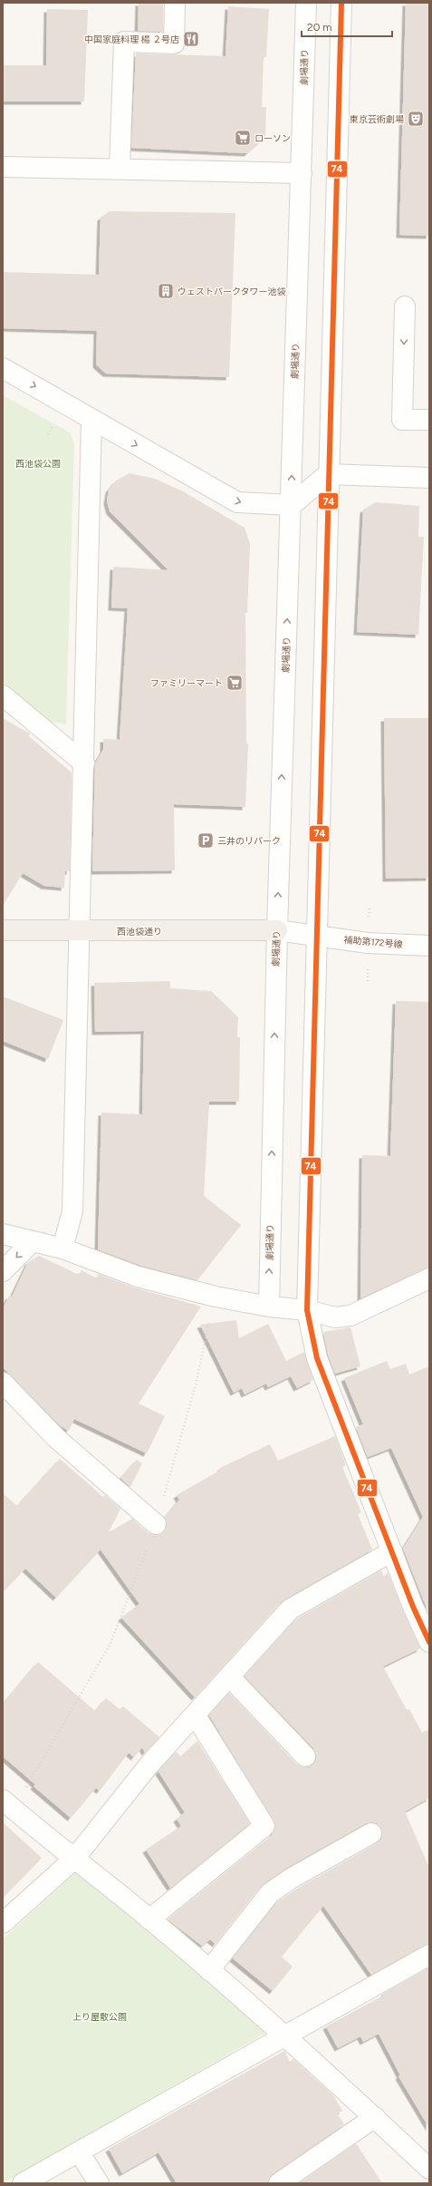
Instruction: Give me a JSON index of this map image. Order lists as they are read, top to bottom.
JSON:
{
  "streets": {
    "main road": ["西池袋通り"],
    "street": ["劇場通り", "補助第172号線"]
  },
  "crossings": [
    ["劇場通り", "西池袋通り"],
    ["劇場通り", "補助第172号線"],
    ["西池袋通り", "補助第172号線"]
  ],
  "parks": ["西池袋公園", "上り屋敷公園"],
  "places": {
    "restaurant": ["中国家庭料理 楊 ２号店"],
    "theatre": ["東京芸術劇場"],
    "supermarket": ["ローソン", "ファミリーマート"],
    "building": ["ウェストパークタワー池袋"],
    "parking": ["三井のリパーク"]
  },
  "lines": ["transit line 74"],
  "scale_bar": "20 m"
}
